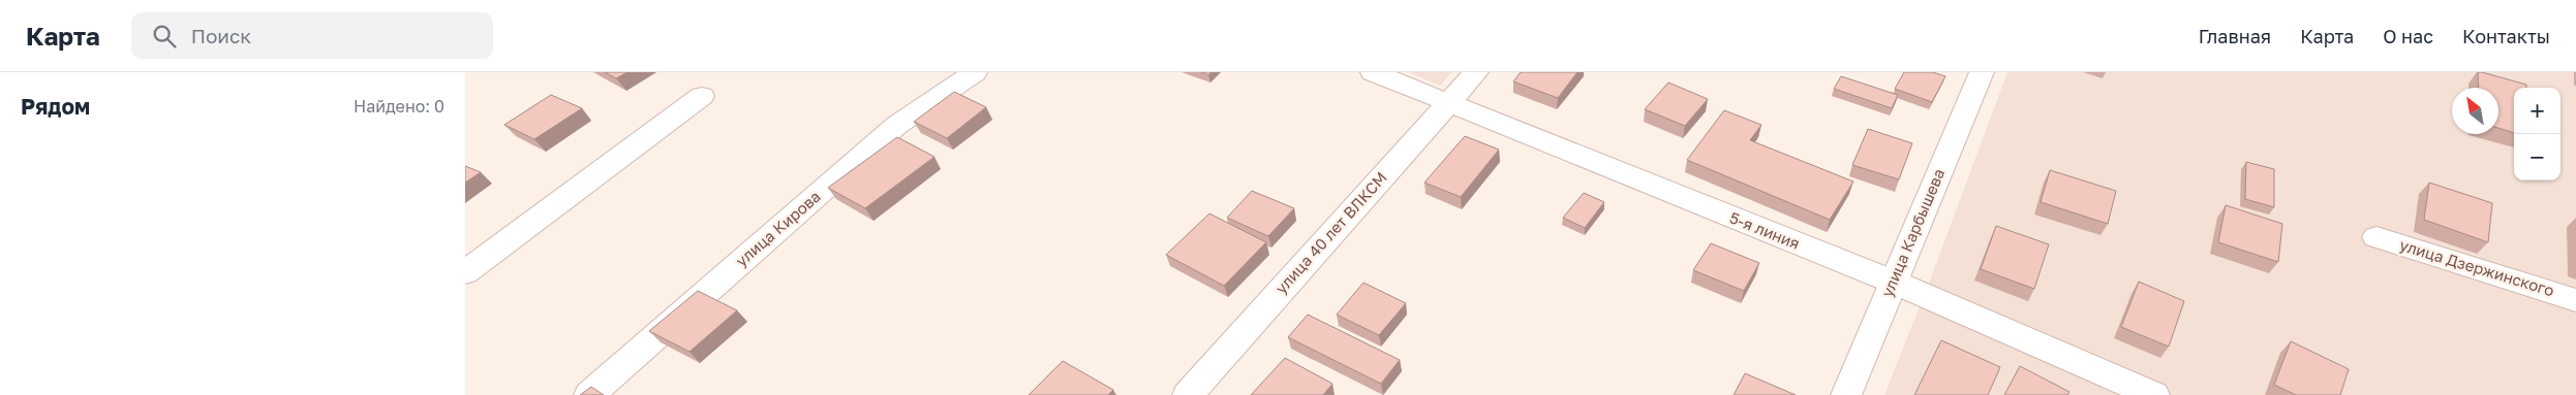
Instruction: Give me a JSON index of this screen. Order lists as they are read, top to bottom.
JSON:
{
  "streets": {
    "street": [
      "улица Кирова",
      "5-я линия",
      "улица 40 лет ВЛКСМ",
      "улица Карбышева",
      "улица Дзержинского"
    ]
  },
  "crossings": [
    ["5-я линия", "улица 40 лет ВЛКСМ"],
    ["5-я линия", "улица Карбышева"]
  ],
  "north": "top left",
  "page": {
    "header": "Карта",
    "search": "Поиск",
    "nav": [
      "Главная",
      "Карта",
      "О нас",
      "Контакты"
    ],
    "heading": ["Рядом", "Найдено: 0"],
    "map_buttons": ["+", "−"]
  }
}
